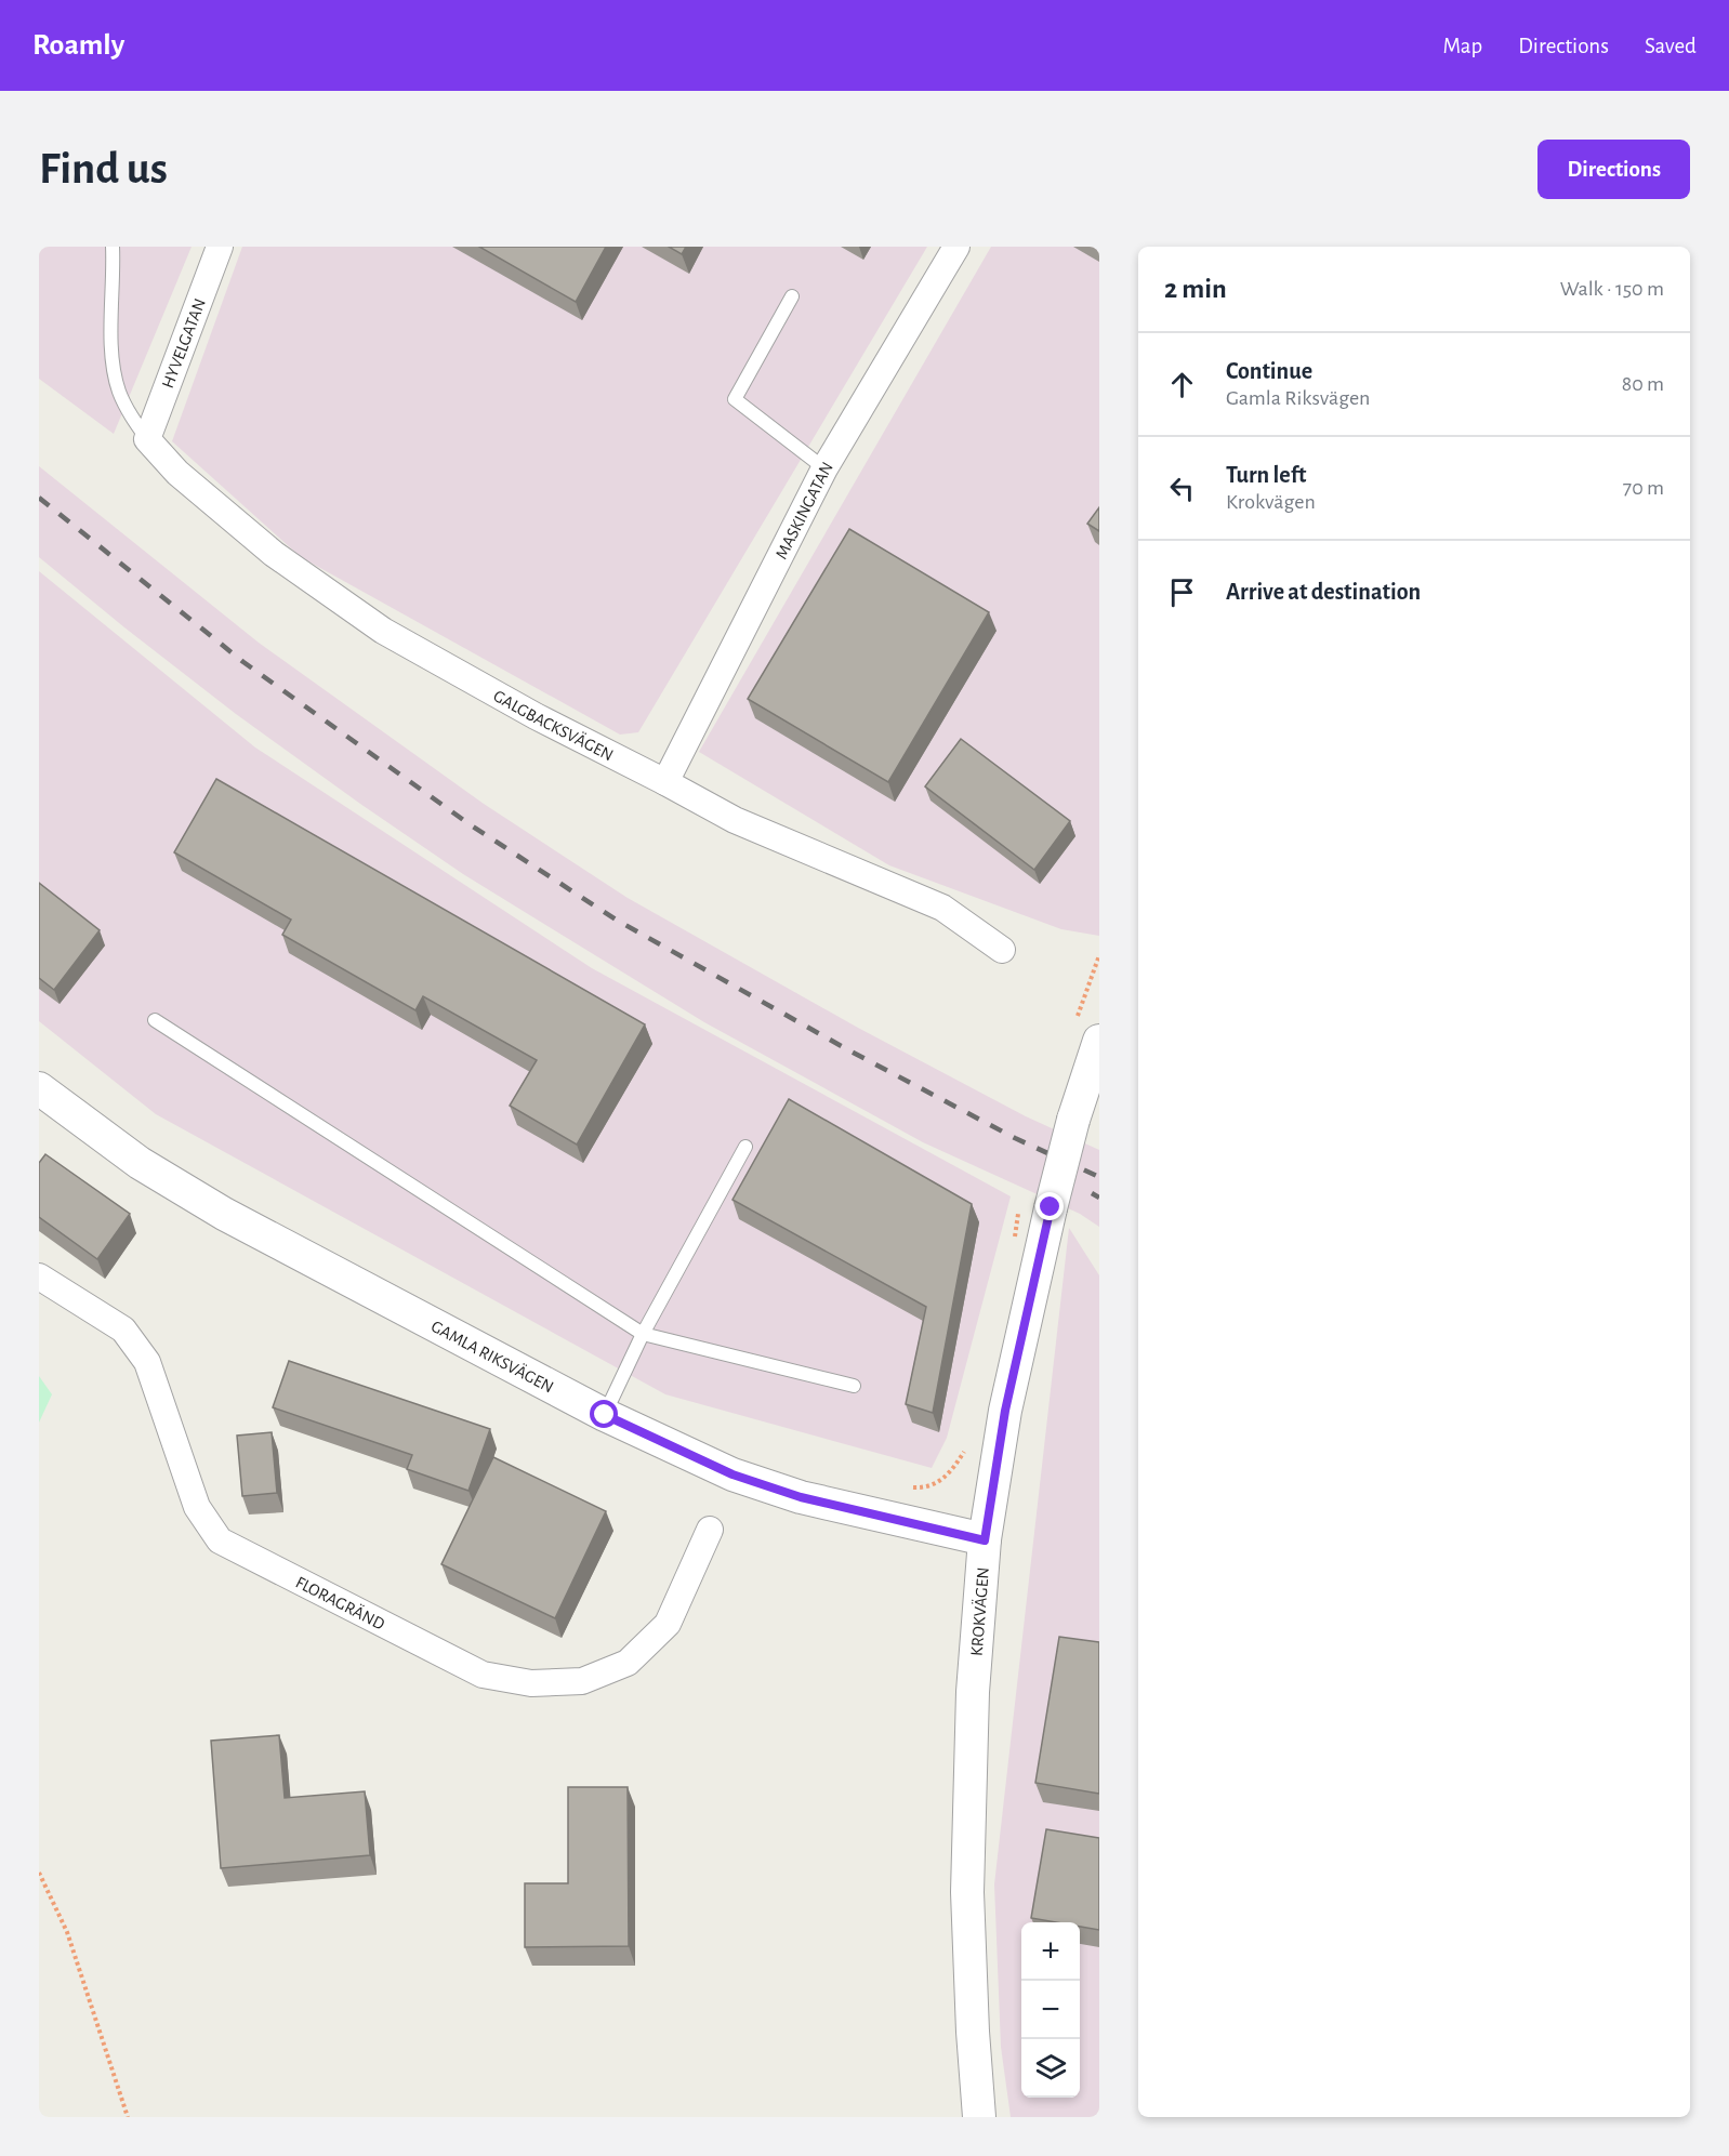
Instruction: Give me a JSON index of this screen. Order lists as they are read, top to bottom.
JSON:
{
  "streets": {
    "street": [
      "HYVELGATAN",
      "MASKINGATAN",
      "GALGBACKSVÄGEN",
      "GAMLA RIKSVÄGEN",
      "FLORAGRÄND",
      "KROKVÄGEN"
    ]
  },
  "crossings": [
    ["HYVELGATAN", "GALGBACKSVÄGEN"],
    ["MASKINGATAN", "GALGBACKSVÄGEN"],
    ["GAMLA RIKSVÄGEN", "KROKVÄGEN"]
  ],
  "page": {
    "header": "Roamly",
    "nav": ["Map", "Directions", "Saved"],
    "buttons": "Directions",
    "title": "Find us",
    "heading": ["2 min", "Walk · 150 m"],
    "list": [
      ["Continue", "Gamla Riksvägen", "80 m"],
      ["Turn left", "Krokvägen", "70 m"],
      "Arrive at destination"
    ],
    "map_buttons": ["+", "−"]
  }
}
